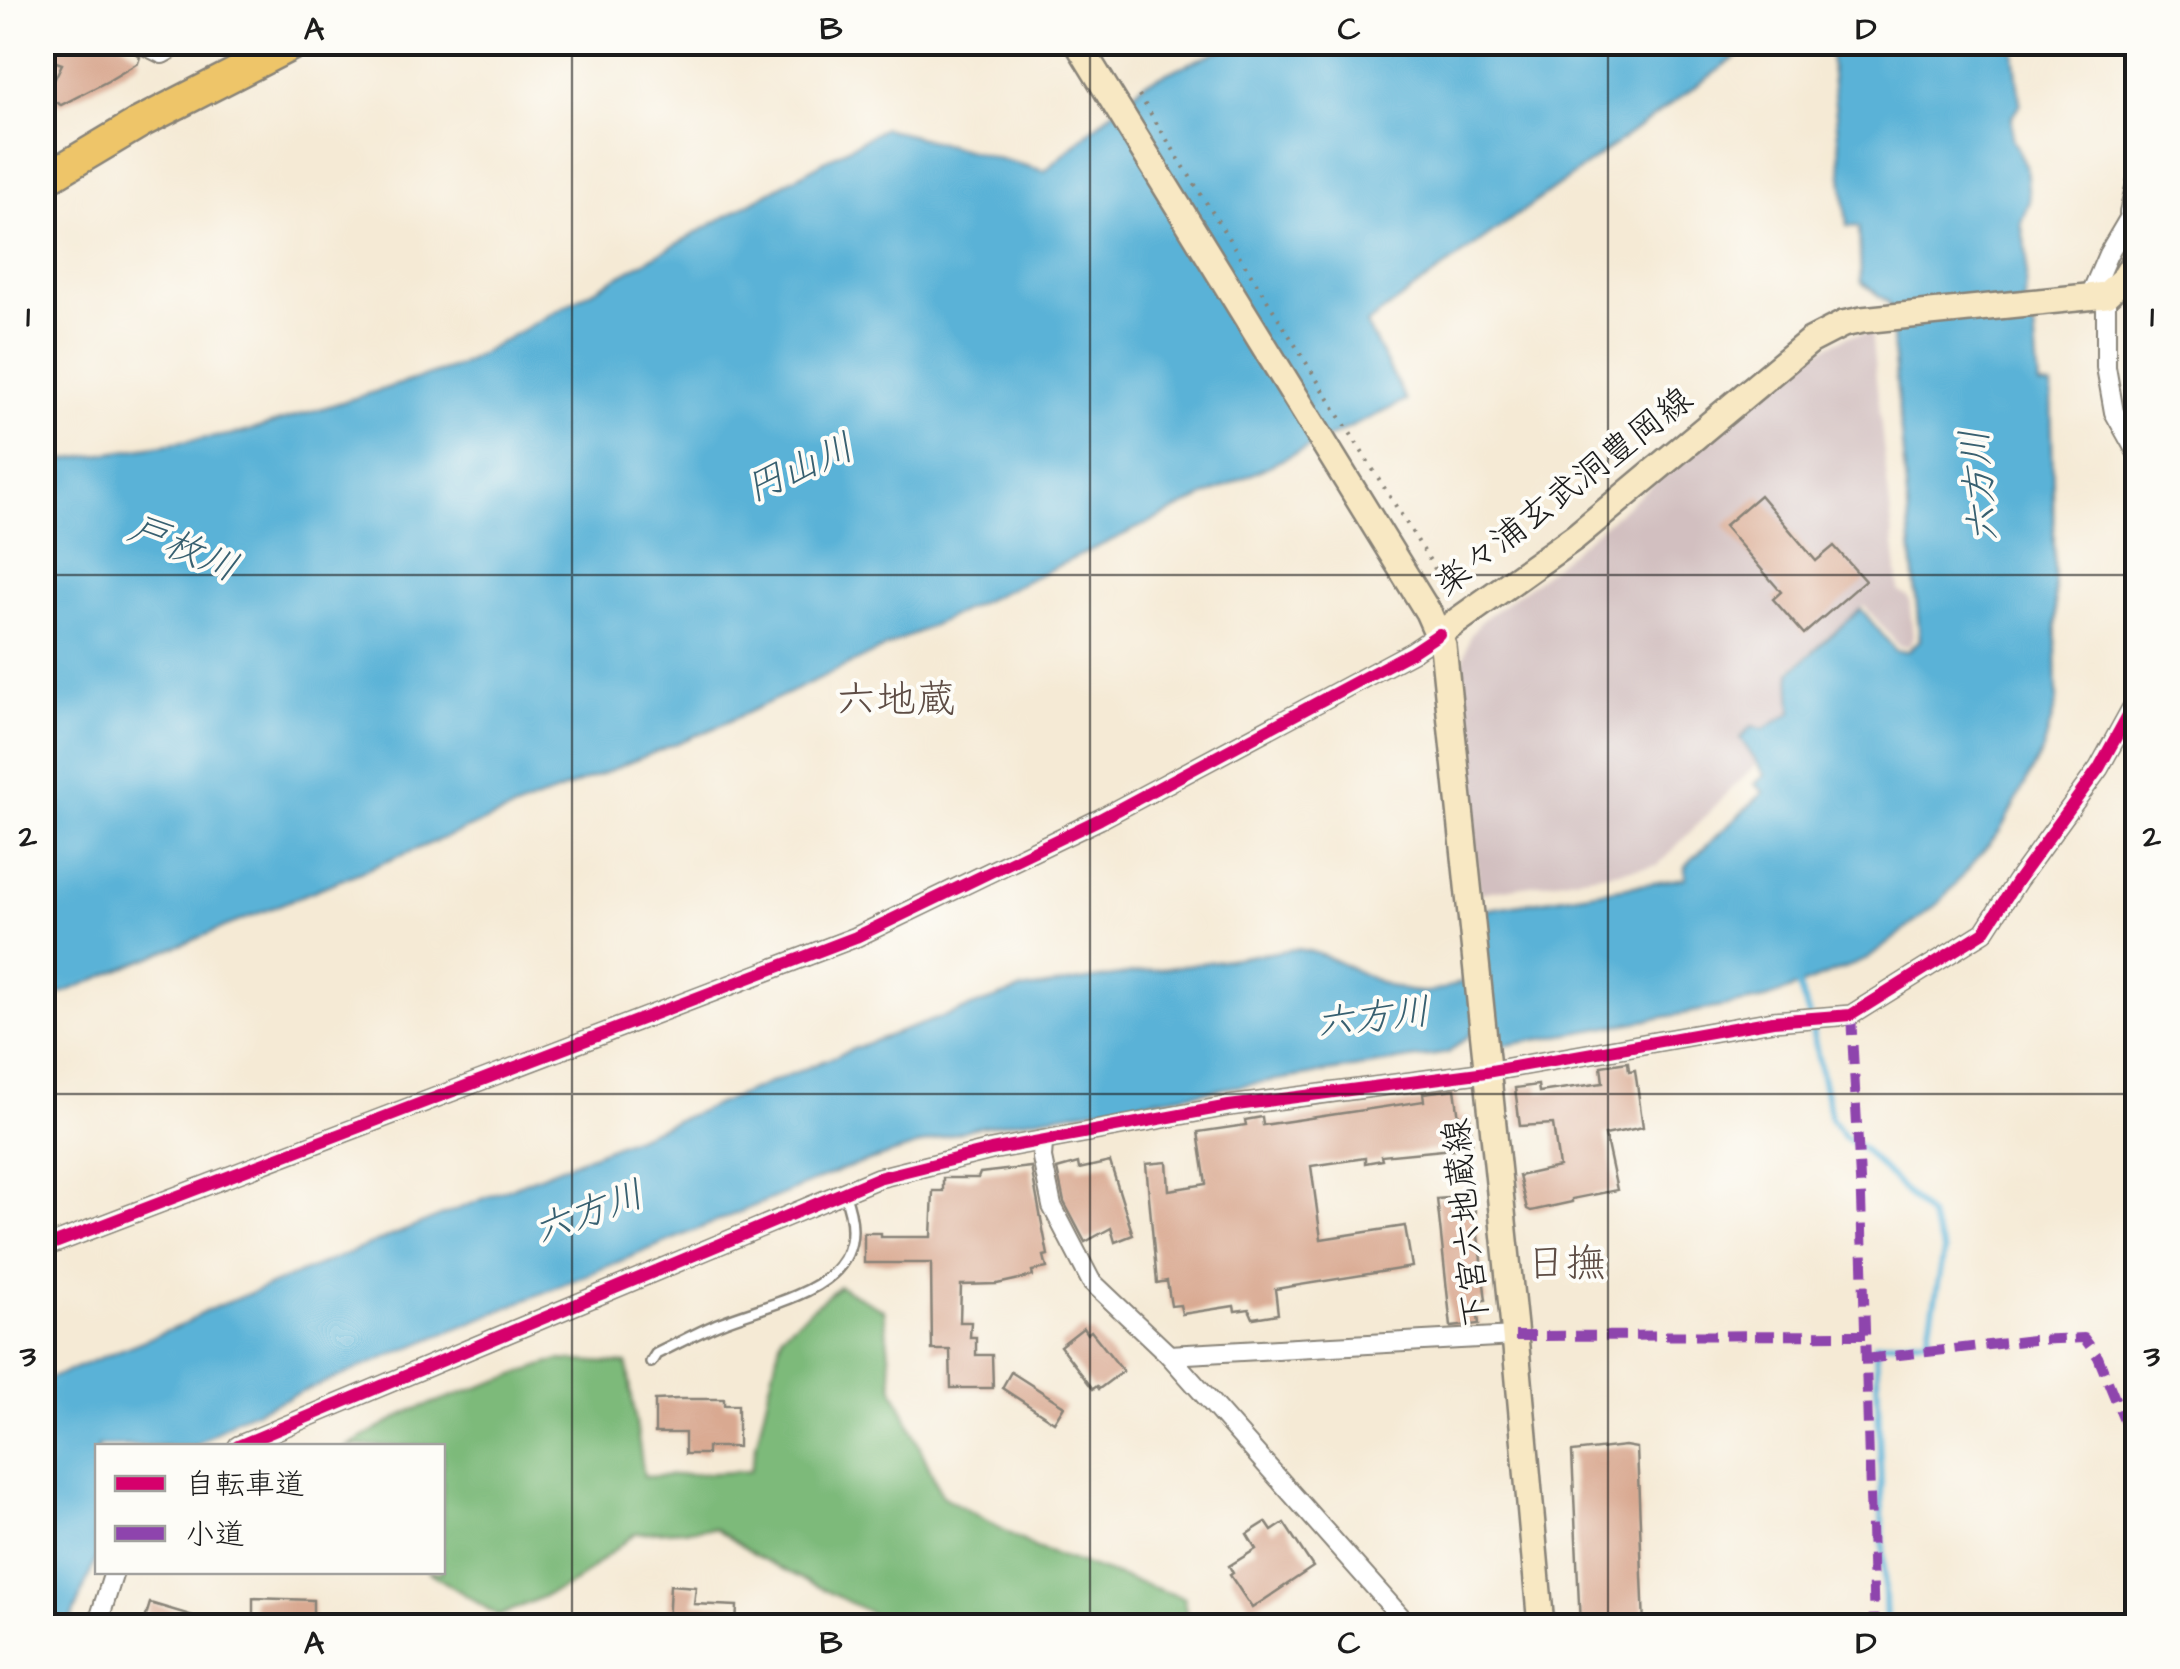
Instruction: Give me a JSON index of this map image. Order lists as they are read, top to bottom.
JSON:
{
  "streets": {
    "main road": ["楽々浦玄武洞豊岡線", "下宮六地蔵線"]
  },
  "crossings": [
    ["楽々浦玄武洞豊岡線", "下宮六地蔵線"]
  ],
  "districts": ["六地蔵", "日撫"],
  "water": ["円山川", "六方川", "戸枚川"],
  "legend": ["自転車道", "小道"],
  "grid": {
    "columns": [
      "A",
      "B",
      "C",
      "D"
    ],
    "rows": ["1", "2", "3"]
  }
}
